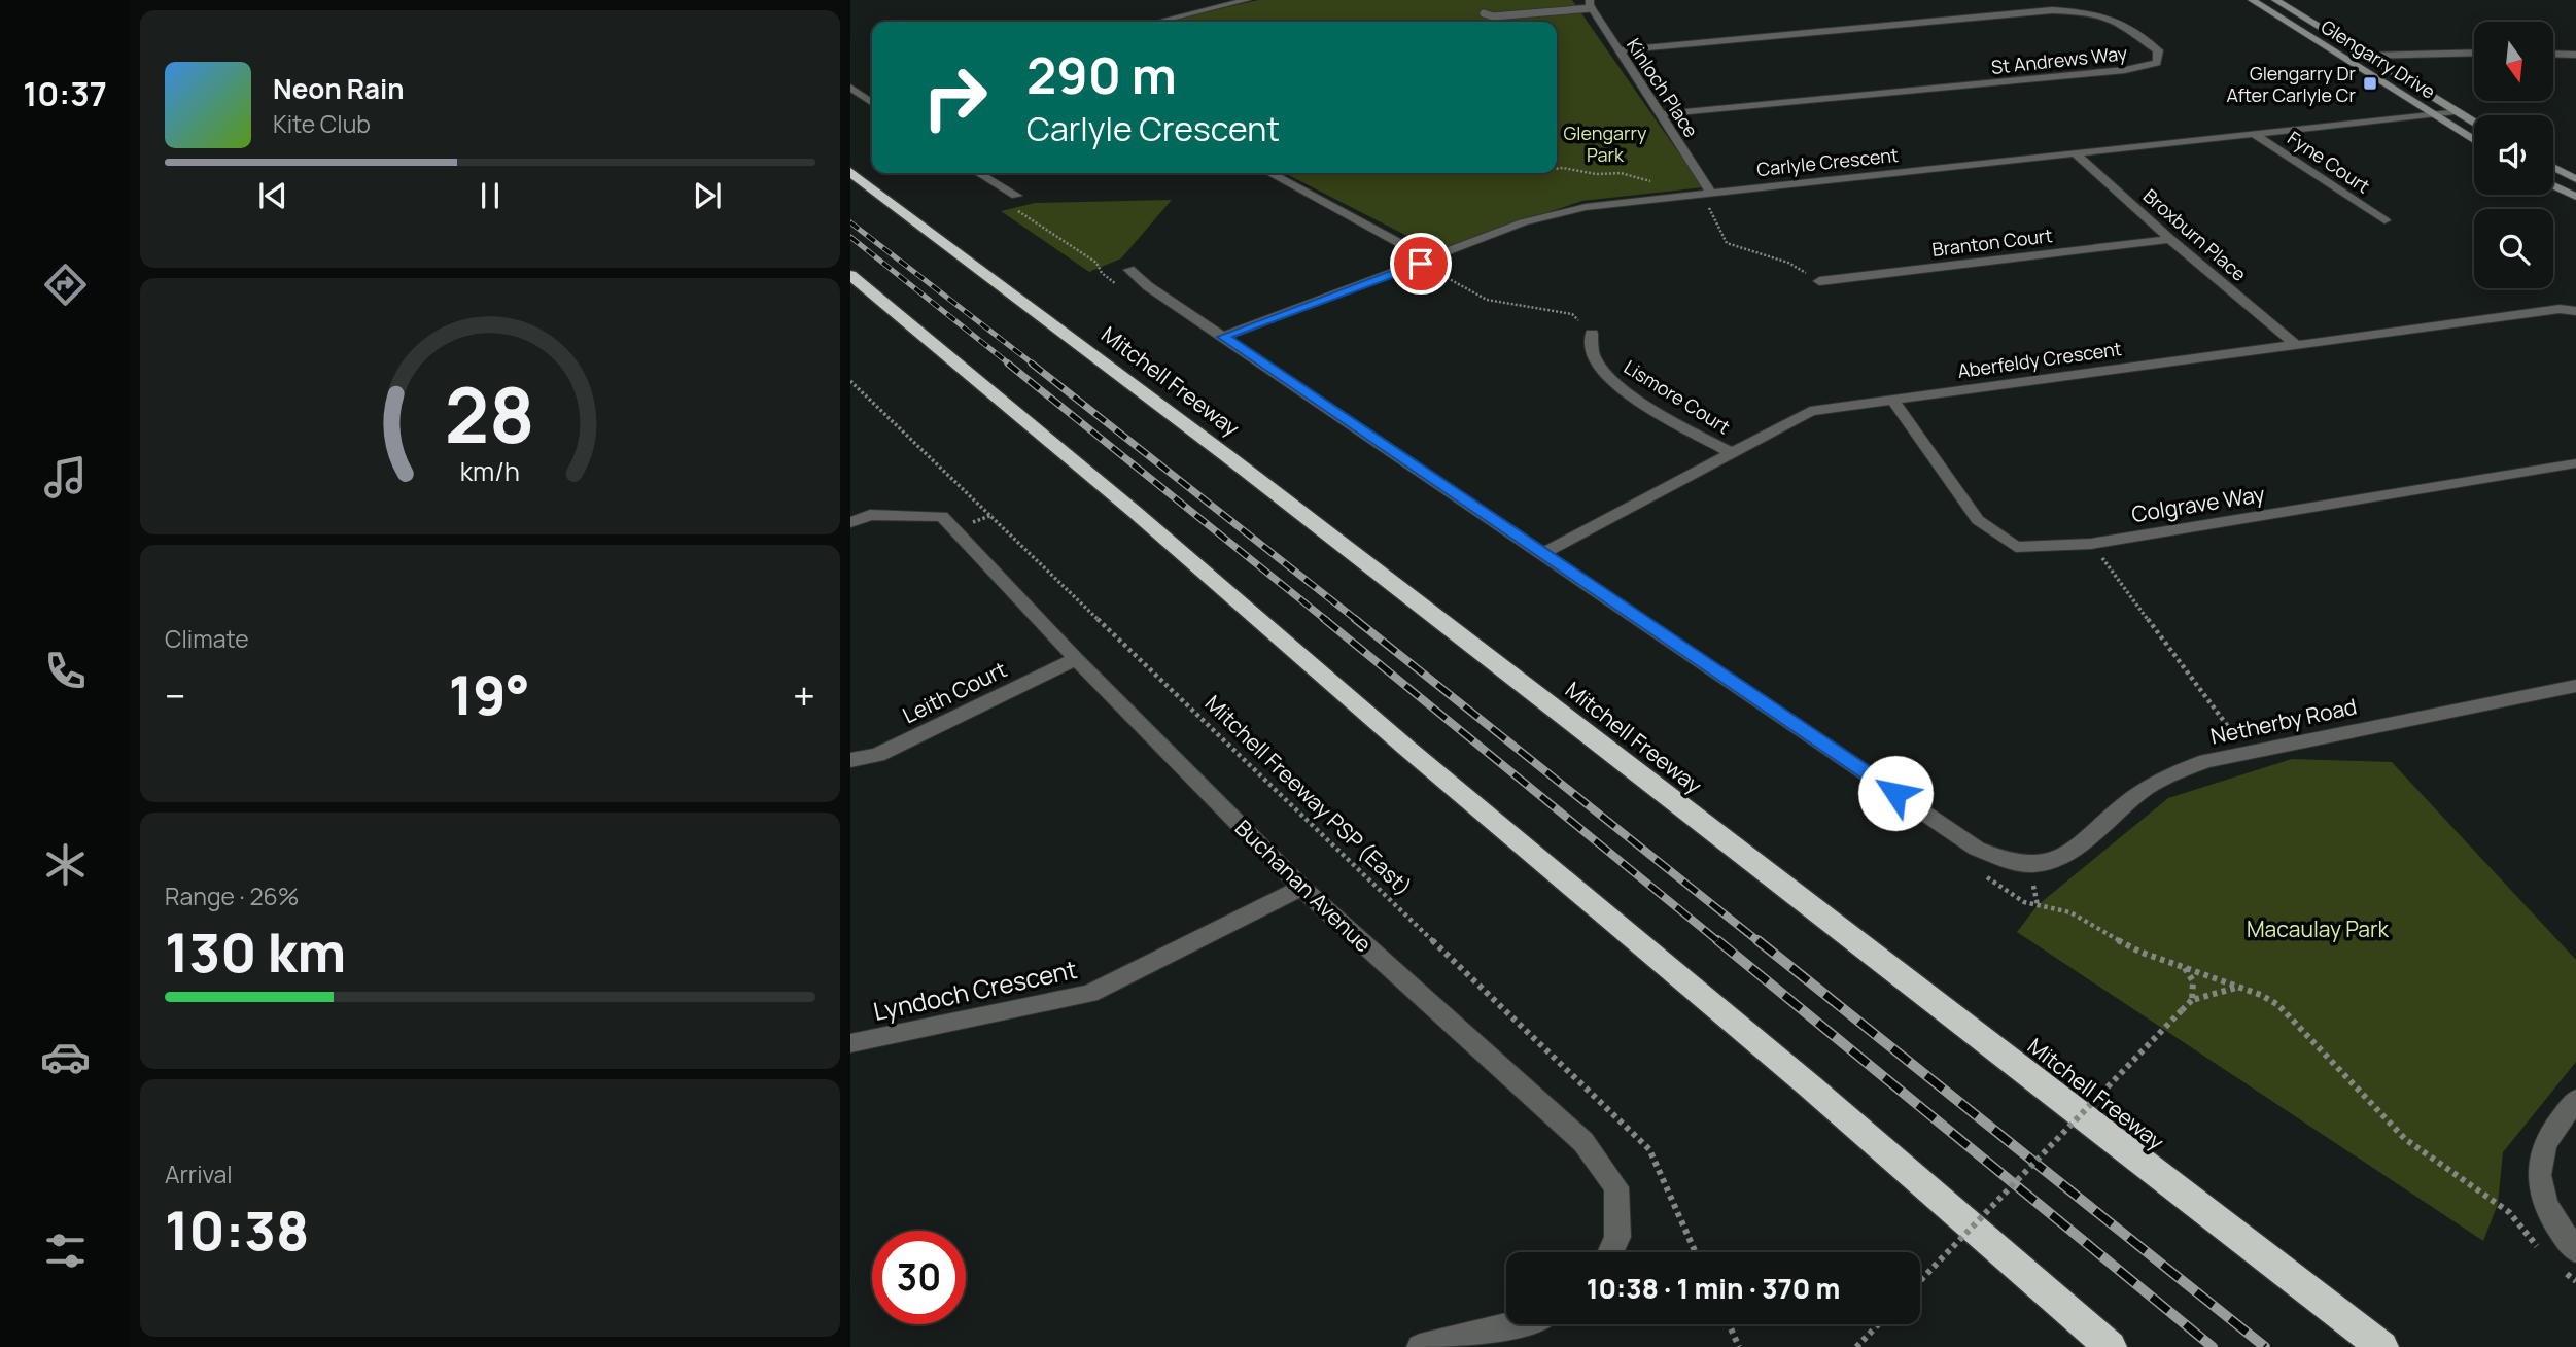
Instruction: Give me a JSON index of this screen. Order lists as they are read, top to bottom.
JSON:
{
  "streets": {
    "highway": ["Mitchell Freeway"],
    "main road": ["Glengarry Drive"],
    "street": [
      "St Andrews Way",
      "Kinloch Place",
      "Carlyle Crescent",
      "Fyne Court",
      "Broxburn Place",
      "Branton Court",
      "Aberfeldy Crescent",
      "Lismore Court",
      "Colgrave Way",
      "Leith Court",
      "Netherby Road",
      "Buchanan Avenue",
      "Lyndoch Crescent"
    ],
    "path": ["Mitchell Freeway PSP (East)"]
  },
  "crossings": [
    ["Glengarry Drive", "Carlyle Crescent"],
    ["St Andrews Way", "Kinloch Place"],
    ["Kinloch Place", "Carlyle Crescent"],
    ["Carlyle Crescent", "Fyne Court"],
    ["Carlyle Crescent", "Broxburn Place"],
    ["Broxburn Place", "Branton Court"],
    ["Broxburn Place", "Aberfeldy Crescent"],
    ["Aberfeldy Crescent", "Lismore Court"],
    ["Aberfeldy Crescent", "Colgrave Way"],
    ["Aberfeldy Crescent", "Netherby Road"],
    ["Leith Court", "Buchanan Avenue"],
    ["Buchanan Avenue", "Lyndoch Crescent"]
  ],
  "parks": ["Glengarry Park", "Macaulay Park"],
  "places": {
    "transit": ["Glengarry Dr After Carlyle Cr"]
  },
  "north": "bottom",
  "page": {
    "tabs": "10:37",
    "turn": ["290 m", "Carlyle Crescent"],
    "song": ["Neon Rain", "Kite Club"],
    "tile": [
      "Climate",
      ["Range · 26%", "130 km"],
      ["Arrival", "10:38"]
    ],
    "heat": ["−", "19°", "+"],
    "limit": "30",
    "trip": "10:38 · 1 min · 370 m",
    "gauge": ["28", "km/h"]
  }
}
